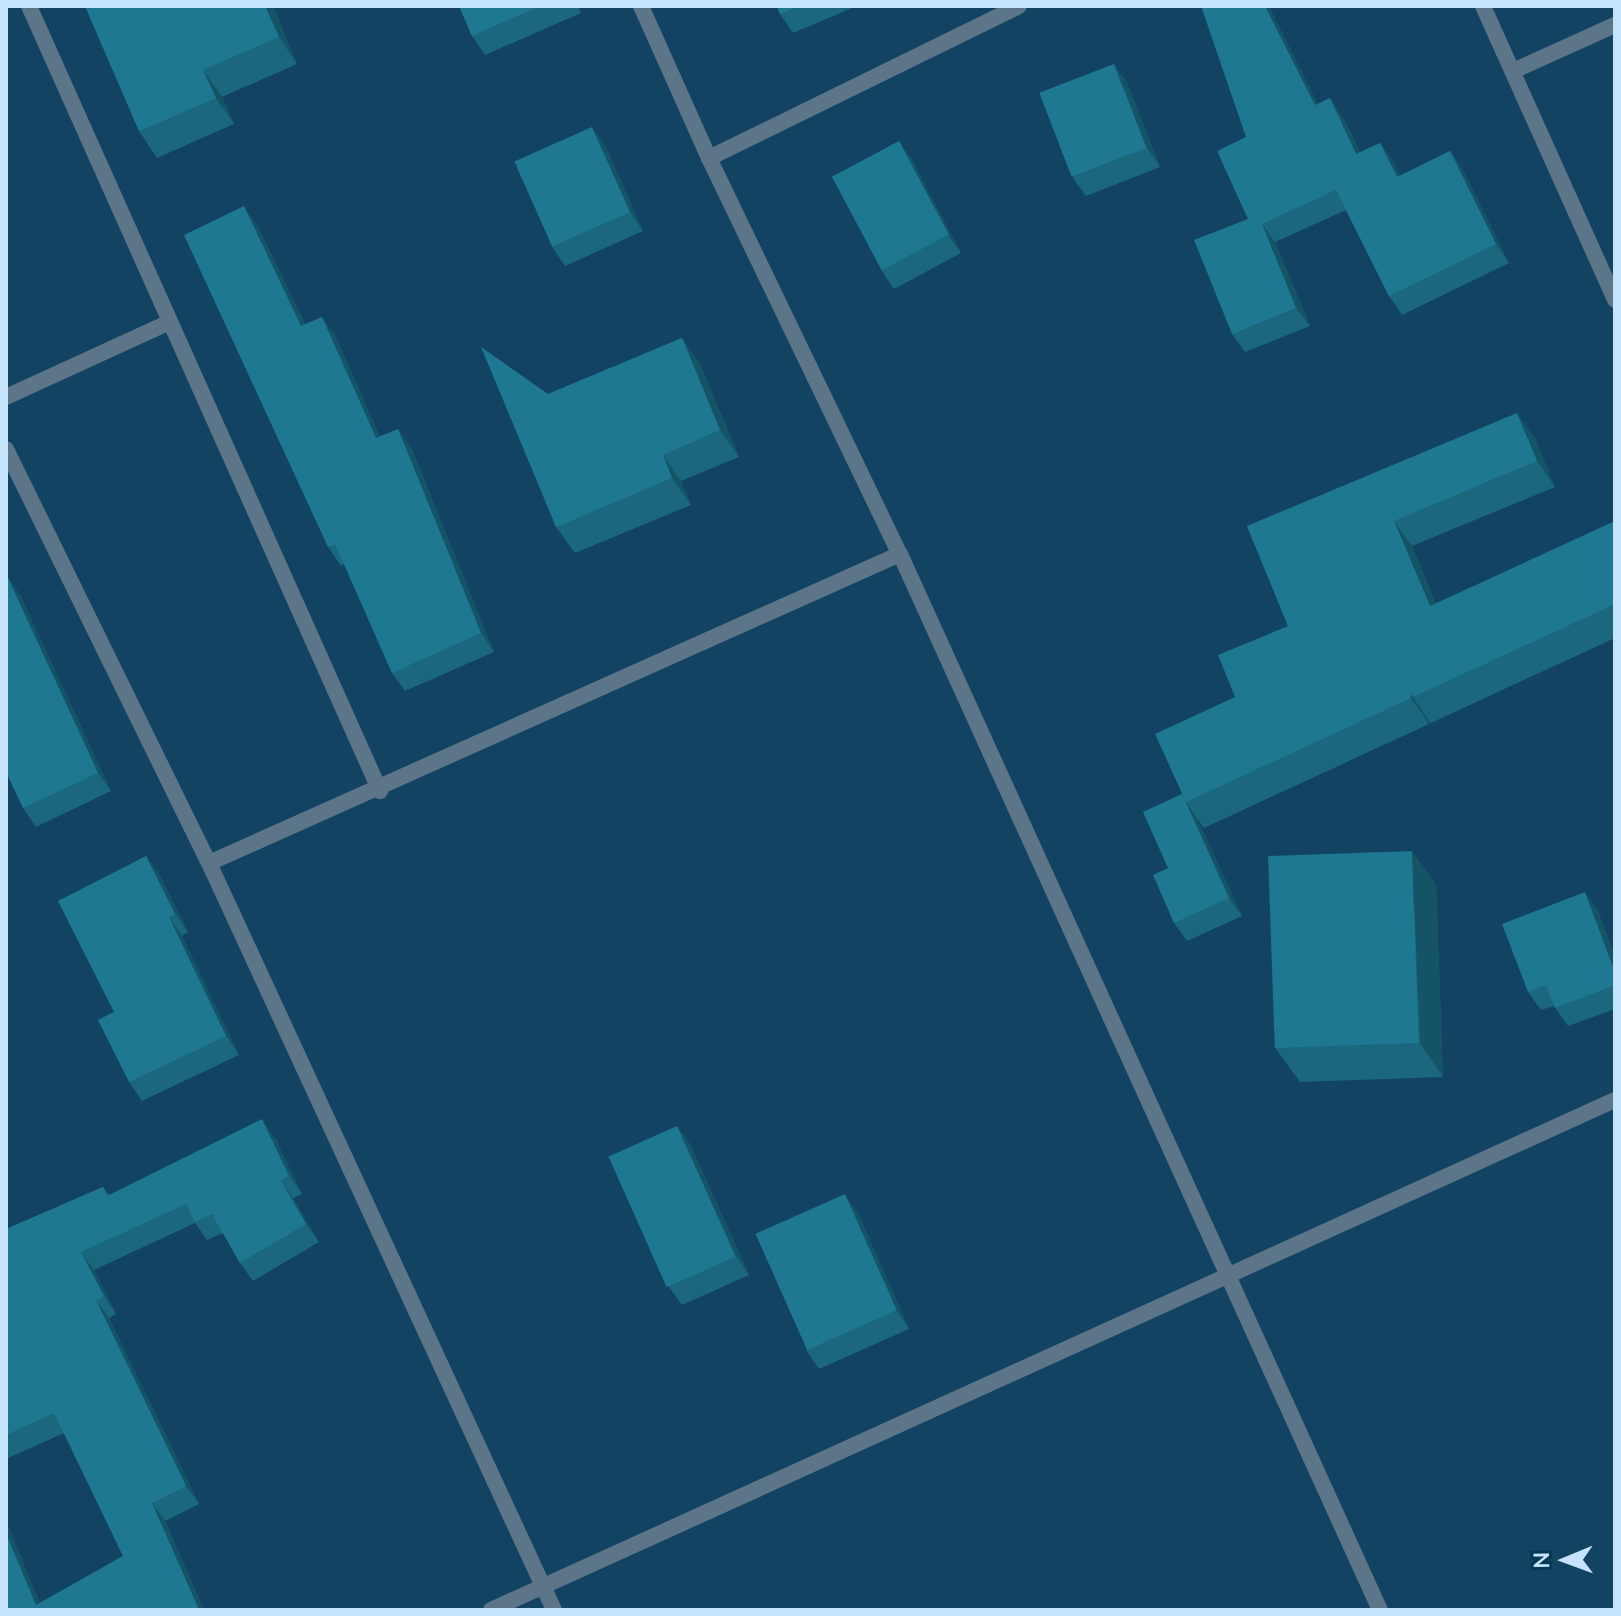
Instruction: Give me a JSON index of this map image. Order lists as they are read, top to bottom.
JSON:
{
  "north": "left"
}
